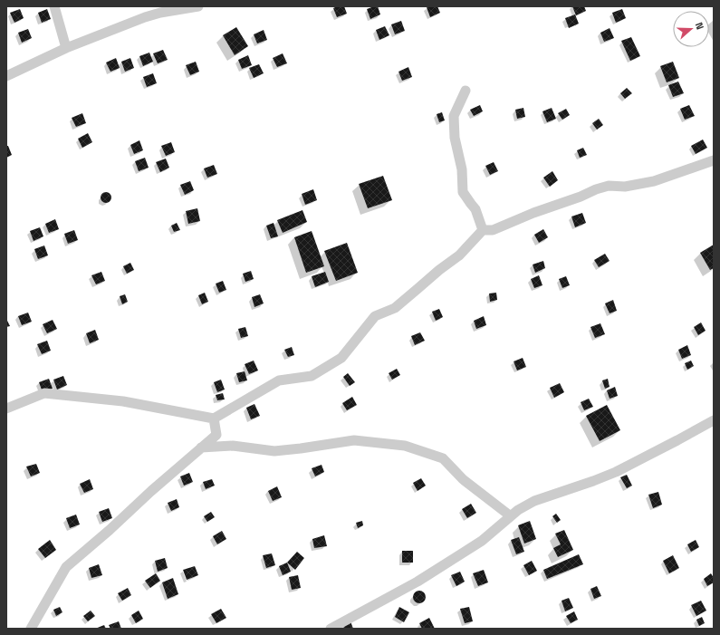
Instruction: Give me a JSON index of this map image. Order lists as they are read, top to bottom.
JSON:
{
  "north": "right"
}
